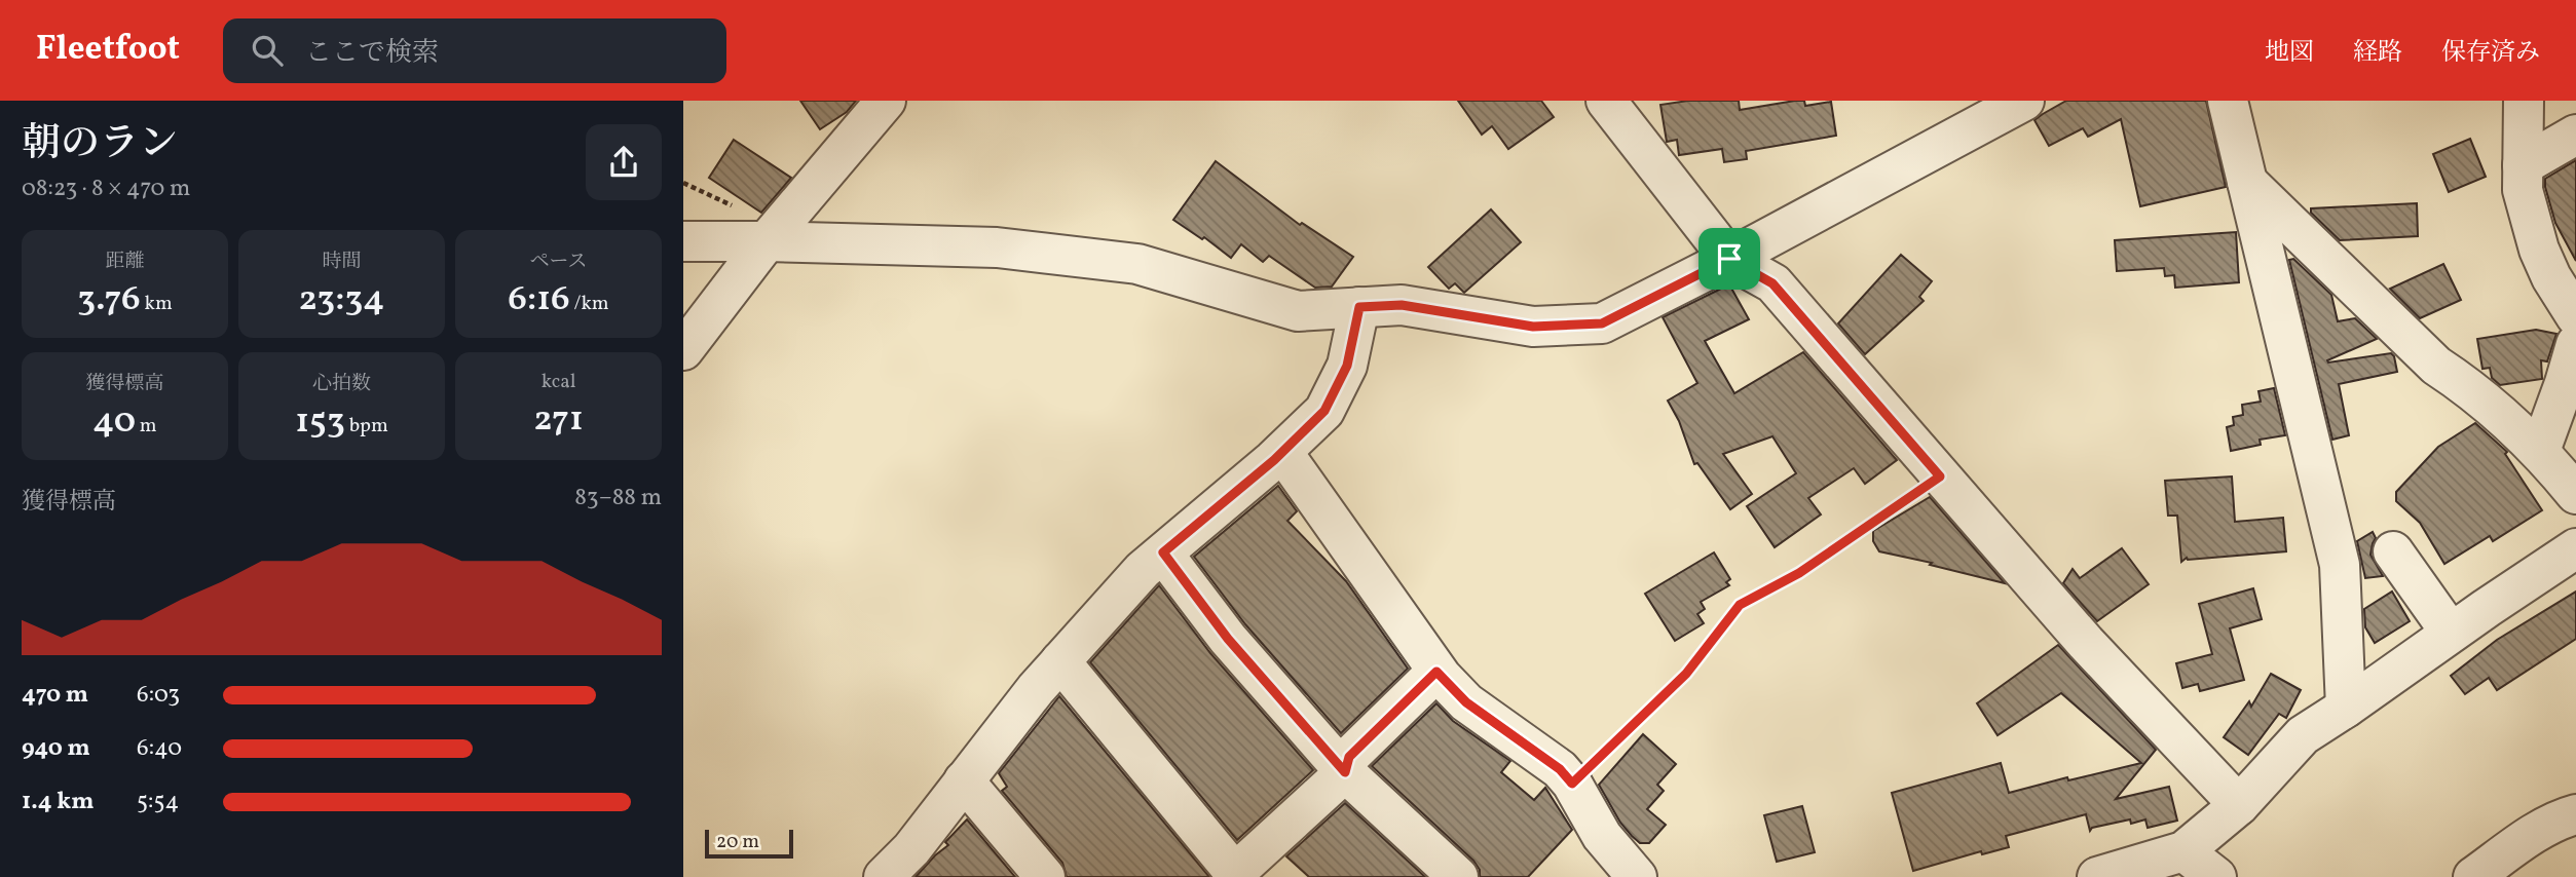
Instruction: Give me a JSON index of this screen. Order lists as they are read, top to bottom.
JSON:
{
  "scale_bar": "20 m",
  "page": {
    "header": "Fleetfoot",
    "search": "ここで検索",
    "nav": ["地図", "経路", "保存済み"],
    "heading": ["朝のラン", "08:23 · 8 × 470 m"],
    "stats": [
      ["距離", "3.76 km"],
      ["時間", "23:34"],
      ["ペース", "6:16 /km"],
      ["獲得標高", "40 m"],
      ["心拍数", "153 bpm"],
      ["kcal", "271"]
    ],
    "chart": ["獲得標高", "83–88 m"],
    "list": [
      {
        "name": "470 m",
        "note": "6:03"
      },
      {
        "name": "940 m",
        "note": "6:40"
      },
      {
        "name": "1.4 km",
        "note": "5:54"
      }
    ],
    "scale": "20 m"
  }
}
